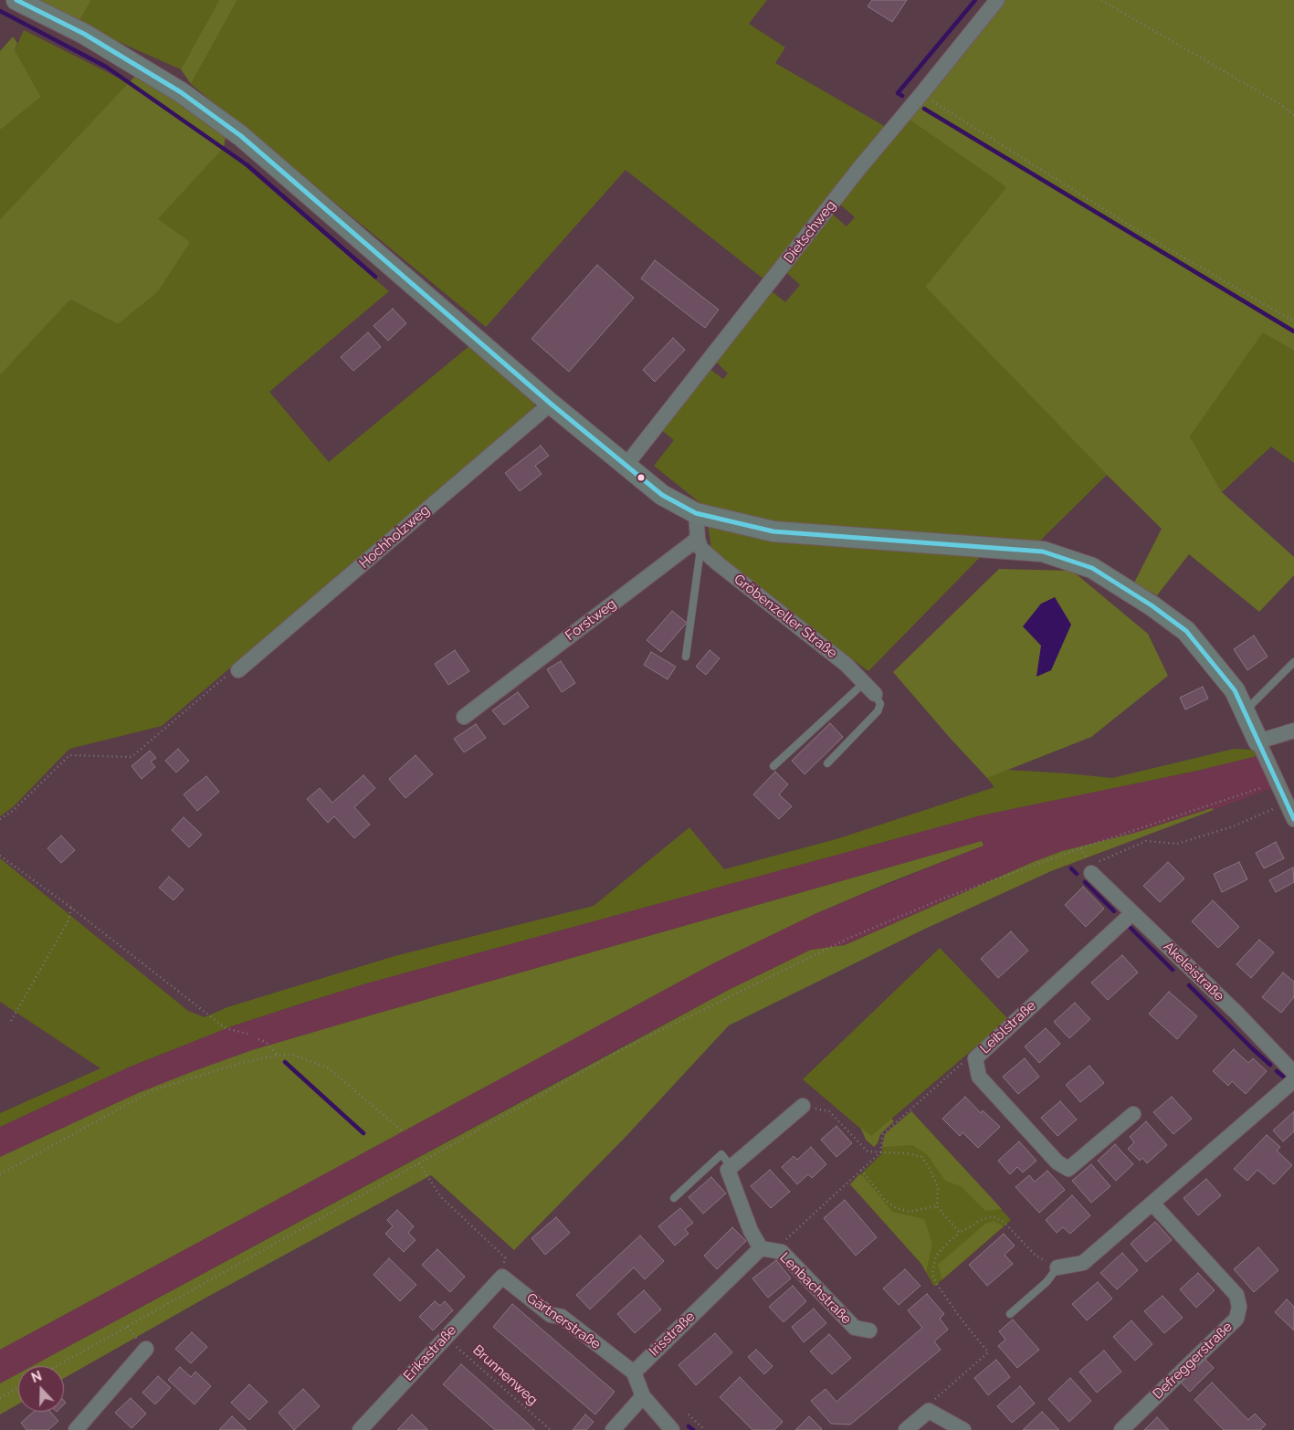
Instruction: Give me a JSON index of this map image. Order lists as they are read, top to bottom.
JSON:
{
  "streets": {
    "street": [
      "Dietschweg",
      "Hochholzweg",
      "Gröbenzeller Straße",
      "Forstweg",
      "Akeleistraße",
      "Leiblstraße",
      "Lenbachstraße",
      "Gärtnerstraße",
      "Irisstraße",
      "Erikastraße",
      "Defreggerstraße"
    ],
    "path": ["Brunnenweg"]
  },
  "crossings": [
    ["Gröbenzeller Straße", "Forstweg"],
    ["Akeleistraße", "Leiblstraße"],
    ["Lenbachstraße", "Irisstraße"],
    ["Gärtnerstraße", "Irisstraße"],
    ["Gärtnerstraße", "Erikastraße"],
    ["Erikastraße", "Brunnenweg"]
  ],
  "north": "top"
}
